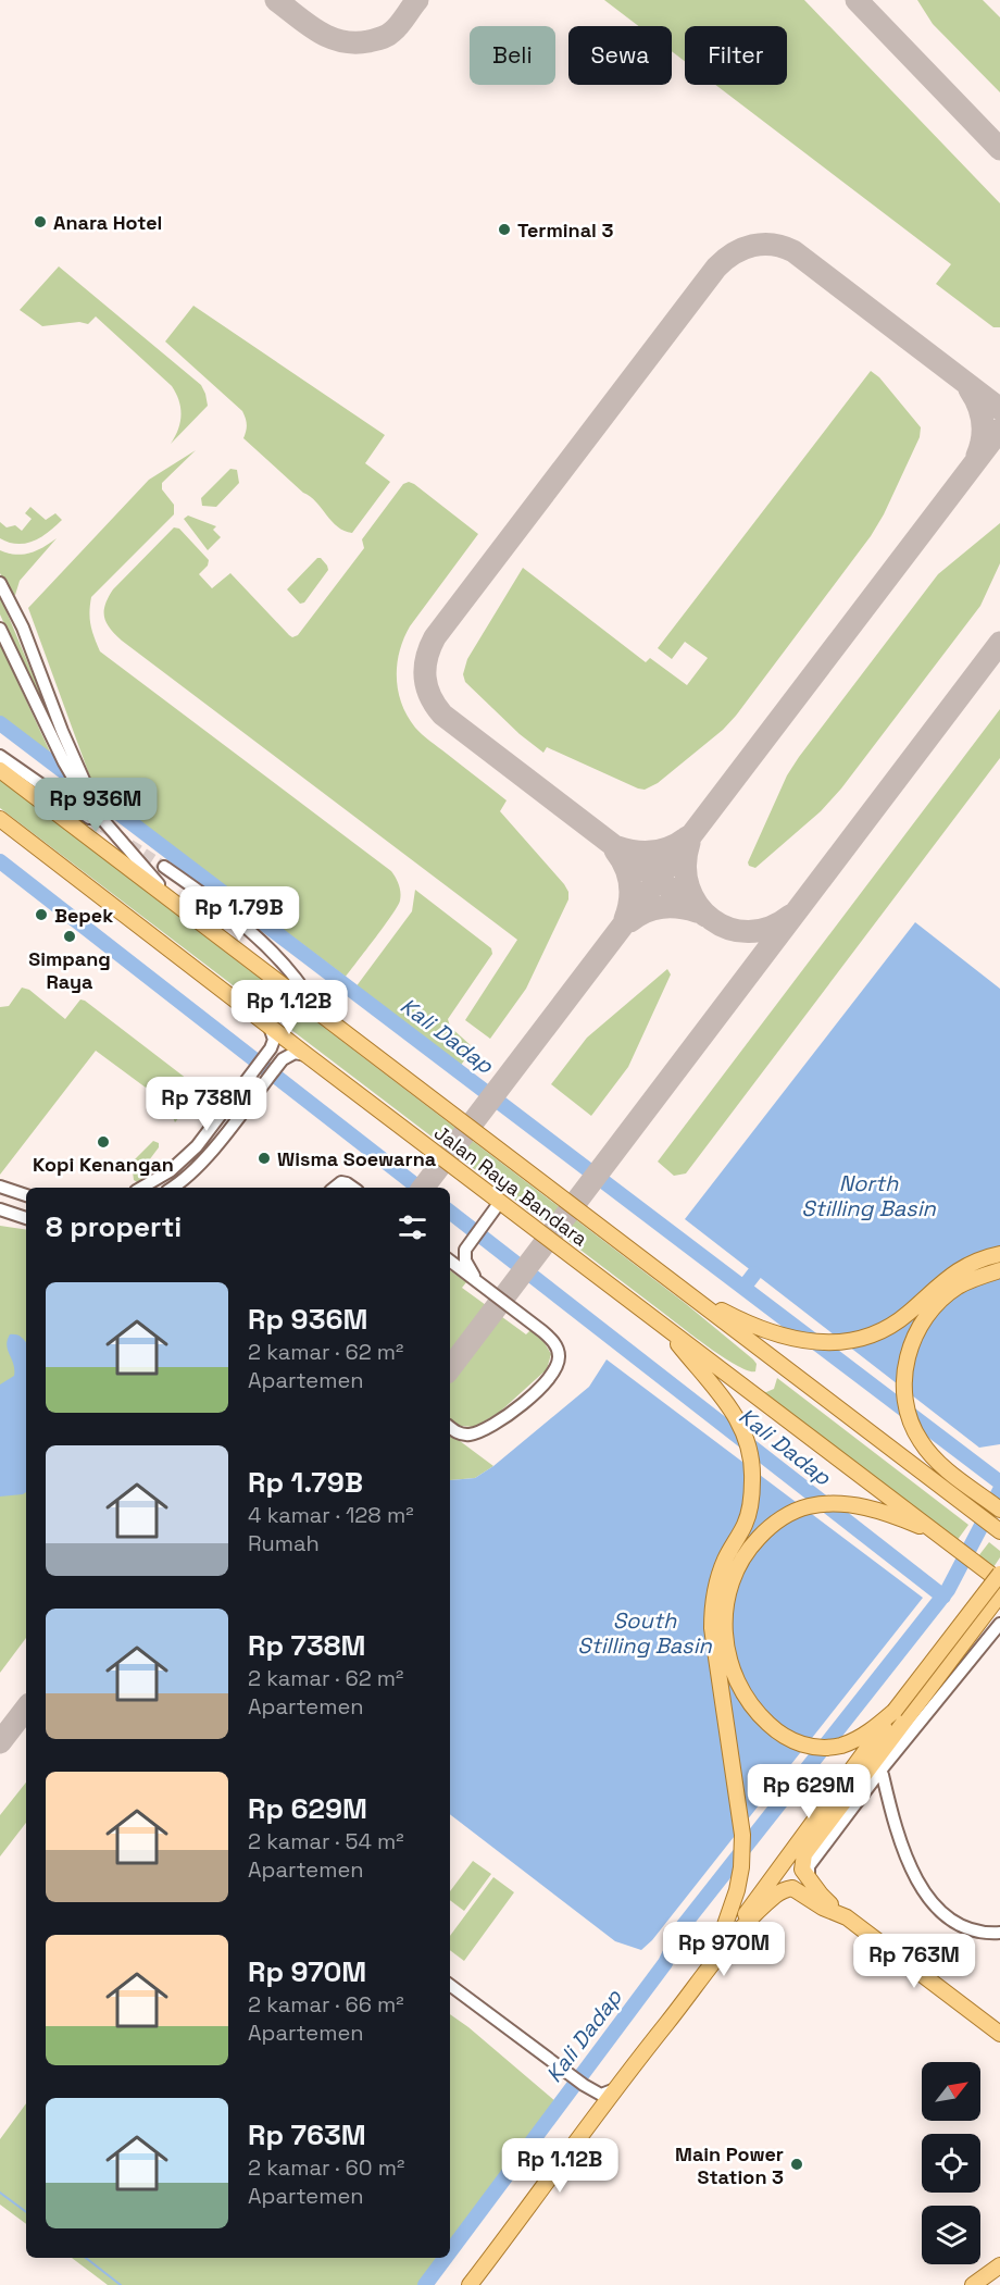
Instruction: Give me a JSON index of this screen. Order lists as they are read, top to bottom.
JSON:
{
  "streets": {
    "main road": ["Jalan Raya Bandara"]
  },
  "water": ["Kali Dadap", "North Stilling Basin", "South Stilling Basin"],
  "places": [
    "Anara Hotel",
    "Terminal 3",
    "Bepek",
    "Simpang Raya",
    "Kopi Kenangan",
    "Wisma Soewarna",
    "Main Power Station 3"
  ],
  "north": "top right",
  "page": {
    "chip": ["Beli", "Sewa", "Filter"],
    "price": [
      "Rp 936M",
      "Rp 1.79B",
      "Rp 1.12B",
      "Rp 738M",
      "Rp 629M",
      "Rp 970M",
      "Rp 763M",
      "Rp 1.12B"
    ],
    "heading": "8 properti",
    "list": [
      {
        "name": "Rp 936M",
        "note": "2 kamar · 62 m² · Apartemen"
      },
      {
        "name": "Rp 1.79B",
        "note": "4 kamar · 128 m² · Rumah"
      },
      {
        "name": "Rp 738M",
        "note": "2 kamar · 62 m² · Apartemen"
      },
      {
        "name": "Rp 629M",
        "note": "2 kamar · 54 m² · Apartemen"
      },
      {
        "name": "Rp 970M",
        "note": "2 kamar · 66 m² · Apartemen"
      },
      {
        "name": "Rp 763M",
        "note": "2 kamar · 60 m² · Apartemen"
      }
    ]
  }
}
